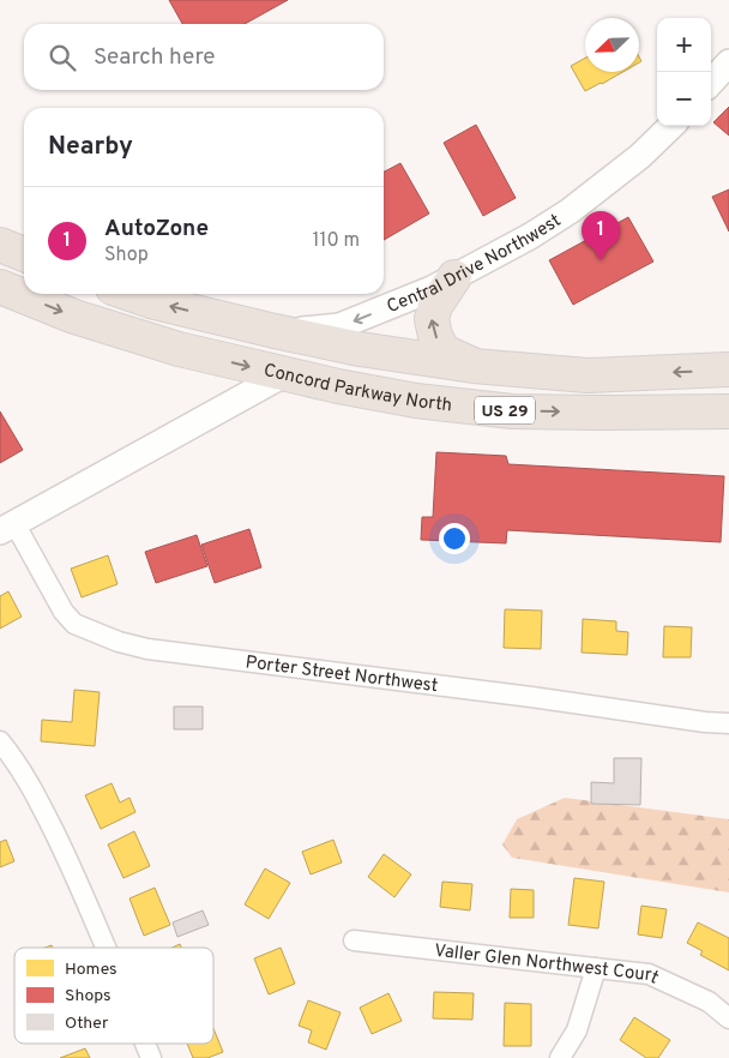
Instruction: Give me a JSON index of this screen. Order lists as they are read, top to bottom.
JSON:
{
  "streets": {
    "highway": ["Concord Parkway North", "US 29"],
    "street": ["Central Drive Northwest", "Porter Street Northwest", "Valler Glen Northwest Court"]
  },
  "crossings": [
    ["Central Drive Northwest", "Concord Parkway North"]
  ],
  "one_way": ["Central Drive Northwest"],
  "legend": ["Homes", "Shops", "Other"],
  "north": "bottom left",
  "page": {
    "map_buttons": ["+", "−"],
    "search": "Search here",
    "heading": "Nearby",
    "list": [
      {
        "mark": "1",
        "name": "AutoZone",
        "note": "Shop",
        "value": "110 m"
      }
    ],
    "pins": "1"
  }
}
